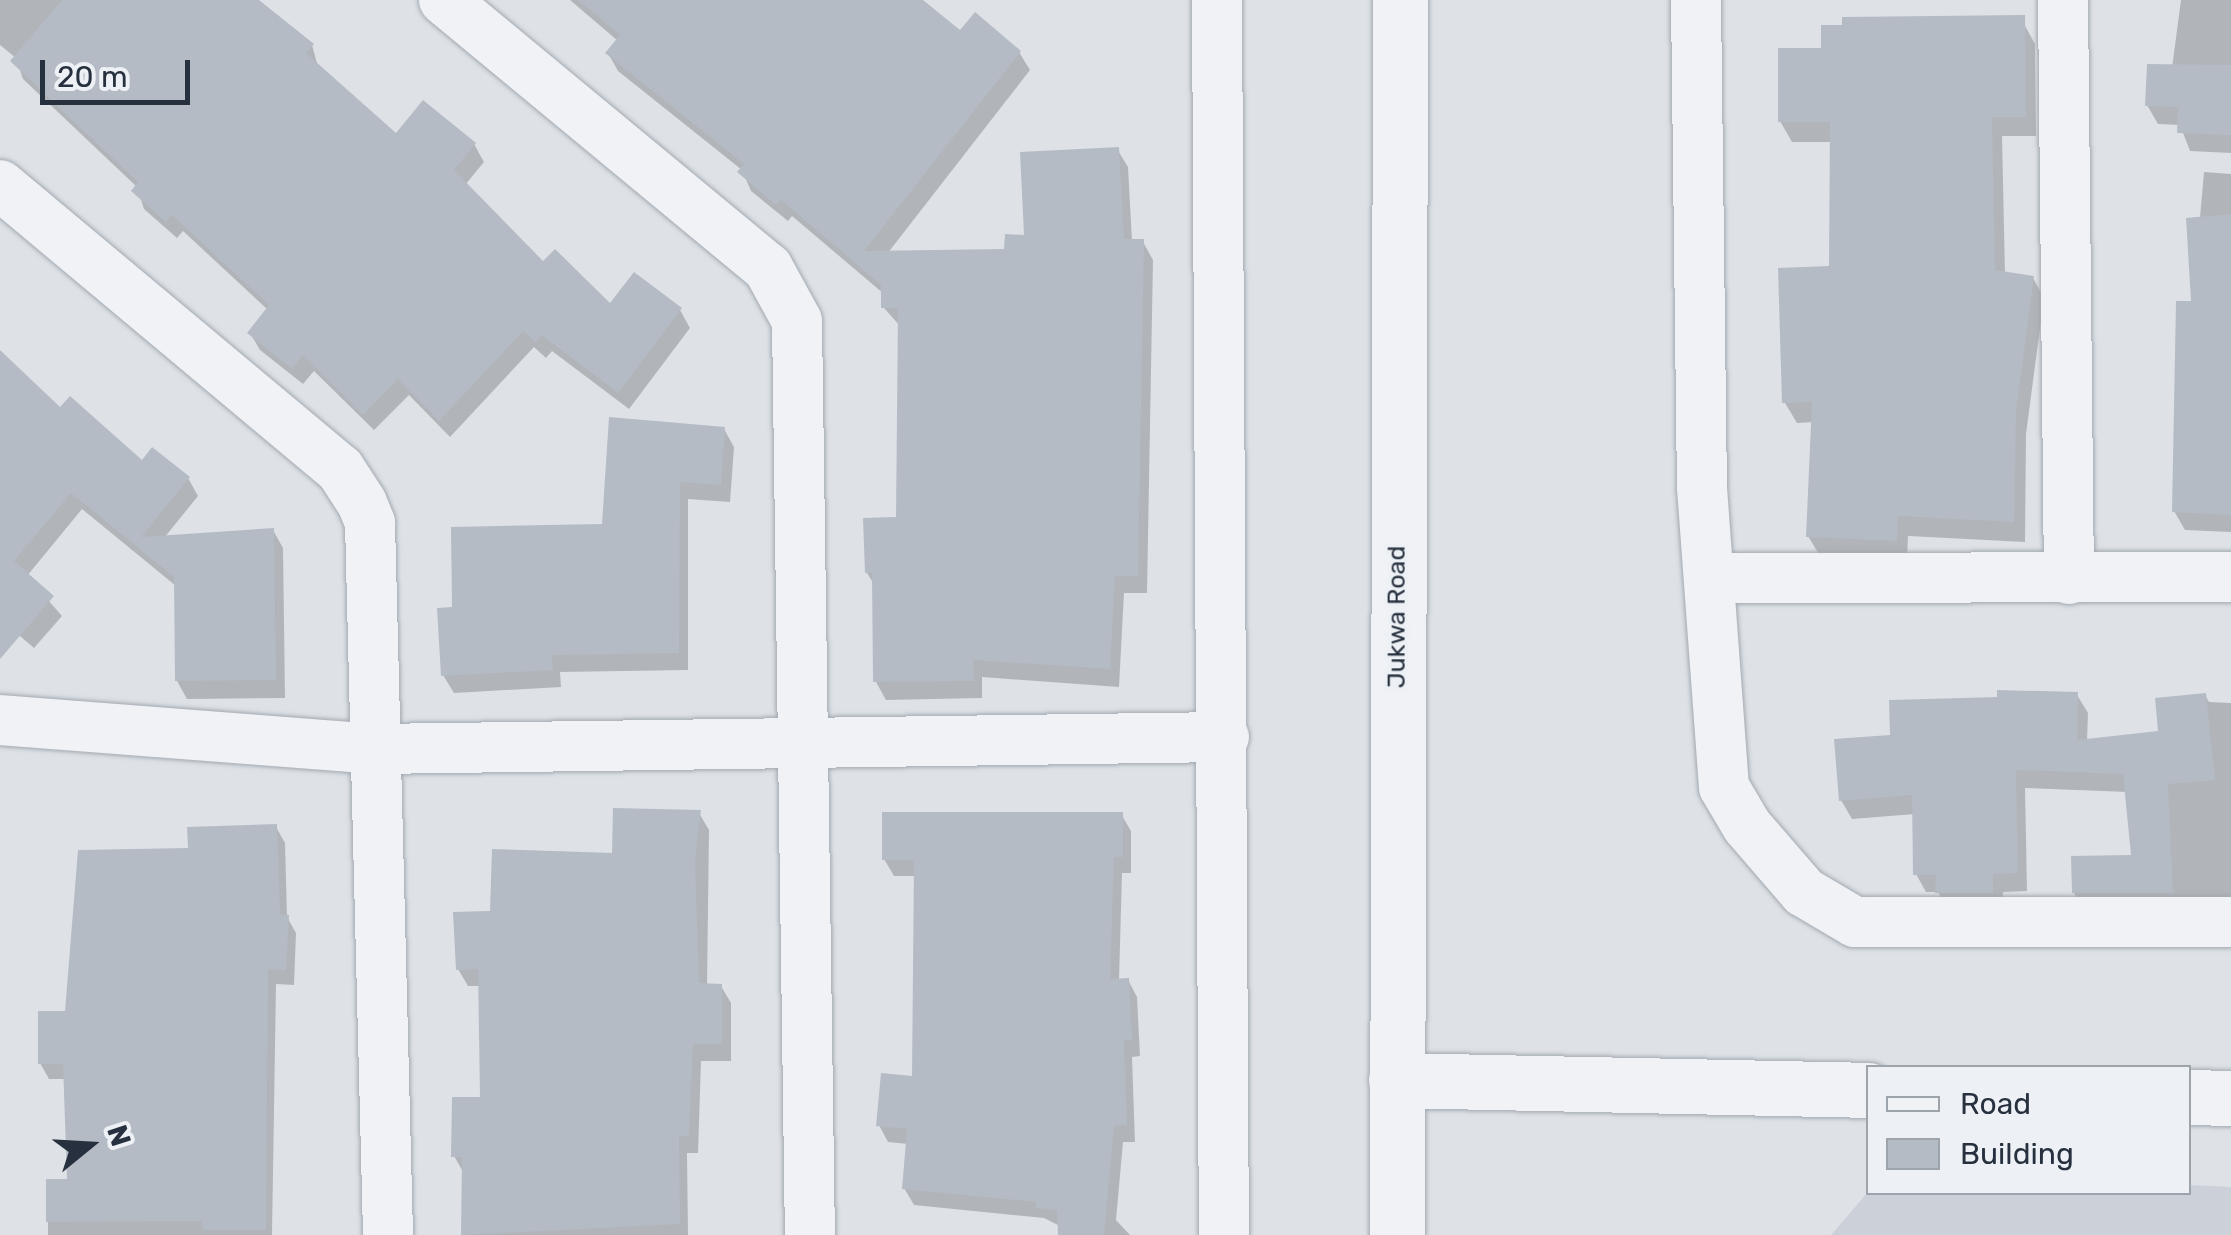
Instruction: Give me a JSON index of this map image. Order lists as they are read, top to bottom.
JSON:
{
  "streets": {
    "street": ["Jukwa Road"]
  },
  "legend": ["Road", "Building"],
  "scale_bar": "20 m",
  "north": "right"
}
